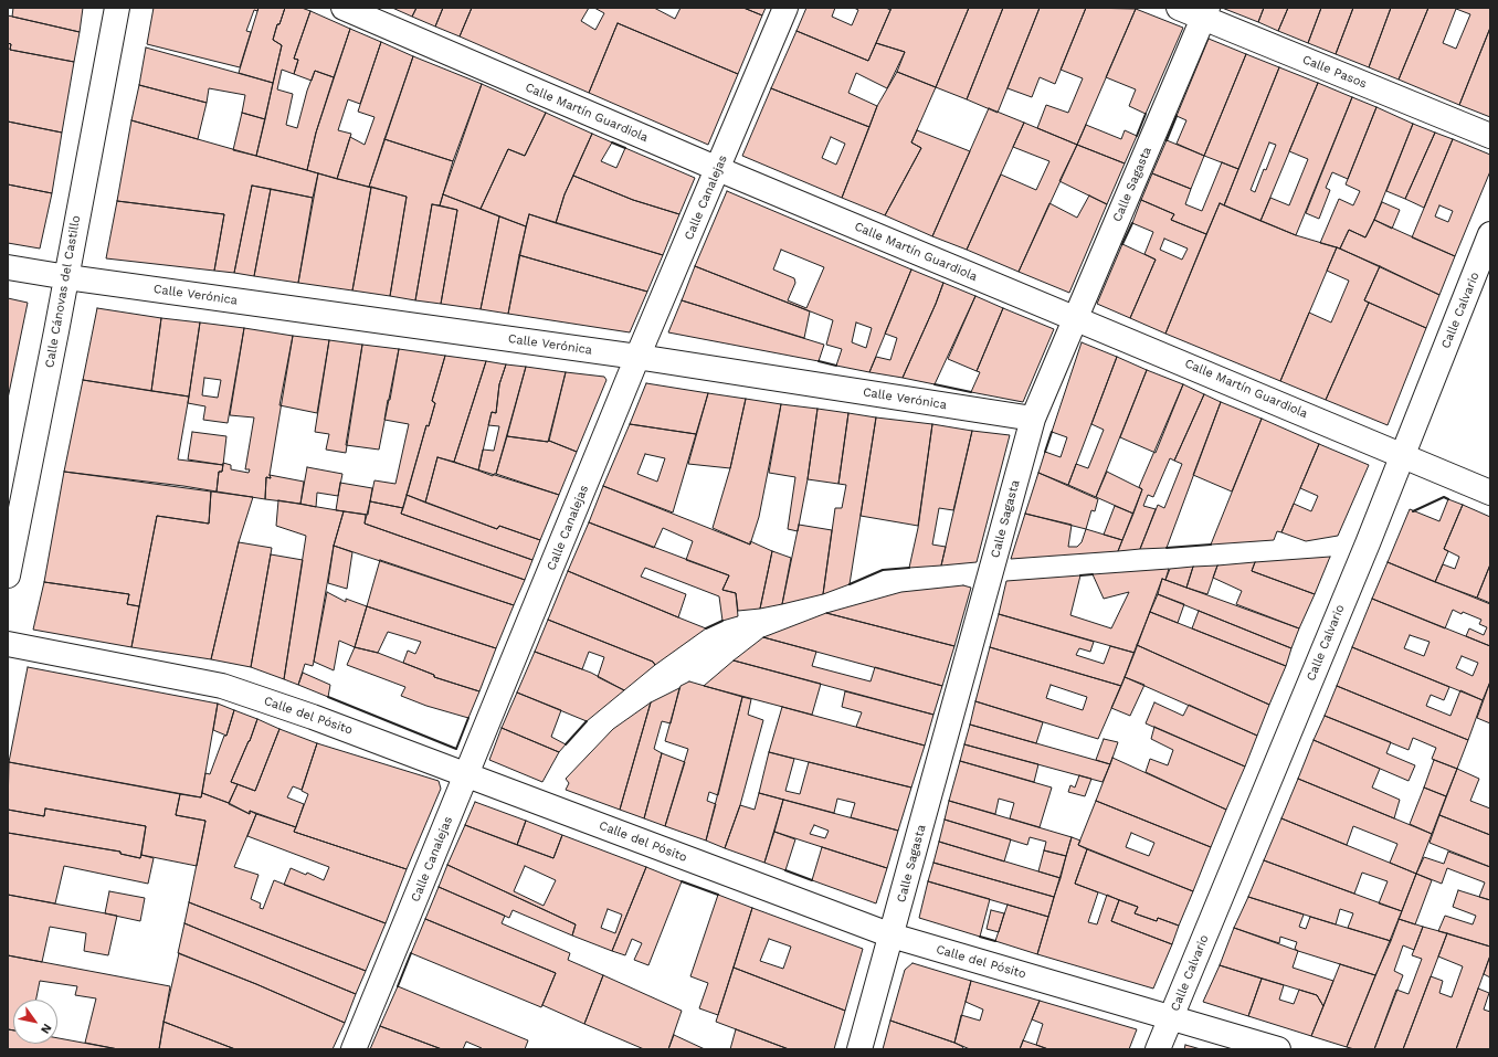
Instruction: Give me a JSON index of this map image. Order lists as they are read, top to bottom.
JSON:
{
  "streets": {
    "street": [
      "Calle Pasos",
      "Calle Martín Guardiola",
      "Calle Sagasta",
      "Calle Canalejas",
      "Calle Cánovas del Castillo",
      "Calle Verónica",
      "Calle Calvario",
      "Calle del Pósito"
    ]
  },
  "crossings": [
    ["Calle Pasos", "Calle Sagasta"],
    ["Calle Martín Guardiola", "Calle Sagasta"],
    ["Calle Martín Guardiola", "Calle Canalejas"],
    ["Calle Martín Guardiola", "Calle Calvario"],
    ["Calle Sagasta", "Calle Verónica"],
    ["Calle Sagasta", "Calle del Pósito"],
    ["Calle Canalejas", "Calle Verónica"],
    ["Calle Canalejas", "Calle del Pósito"],
    ["Calle Cánovas del Castillo", "Calle Verónica"],
    ["Calle Calvario", "Calle del Pósito"]
  ],
  "north": "bottom right"
}
